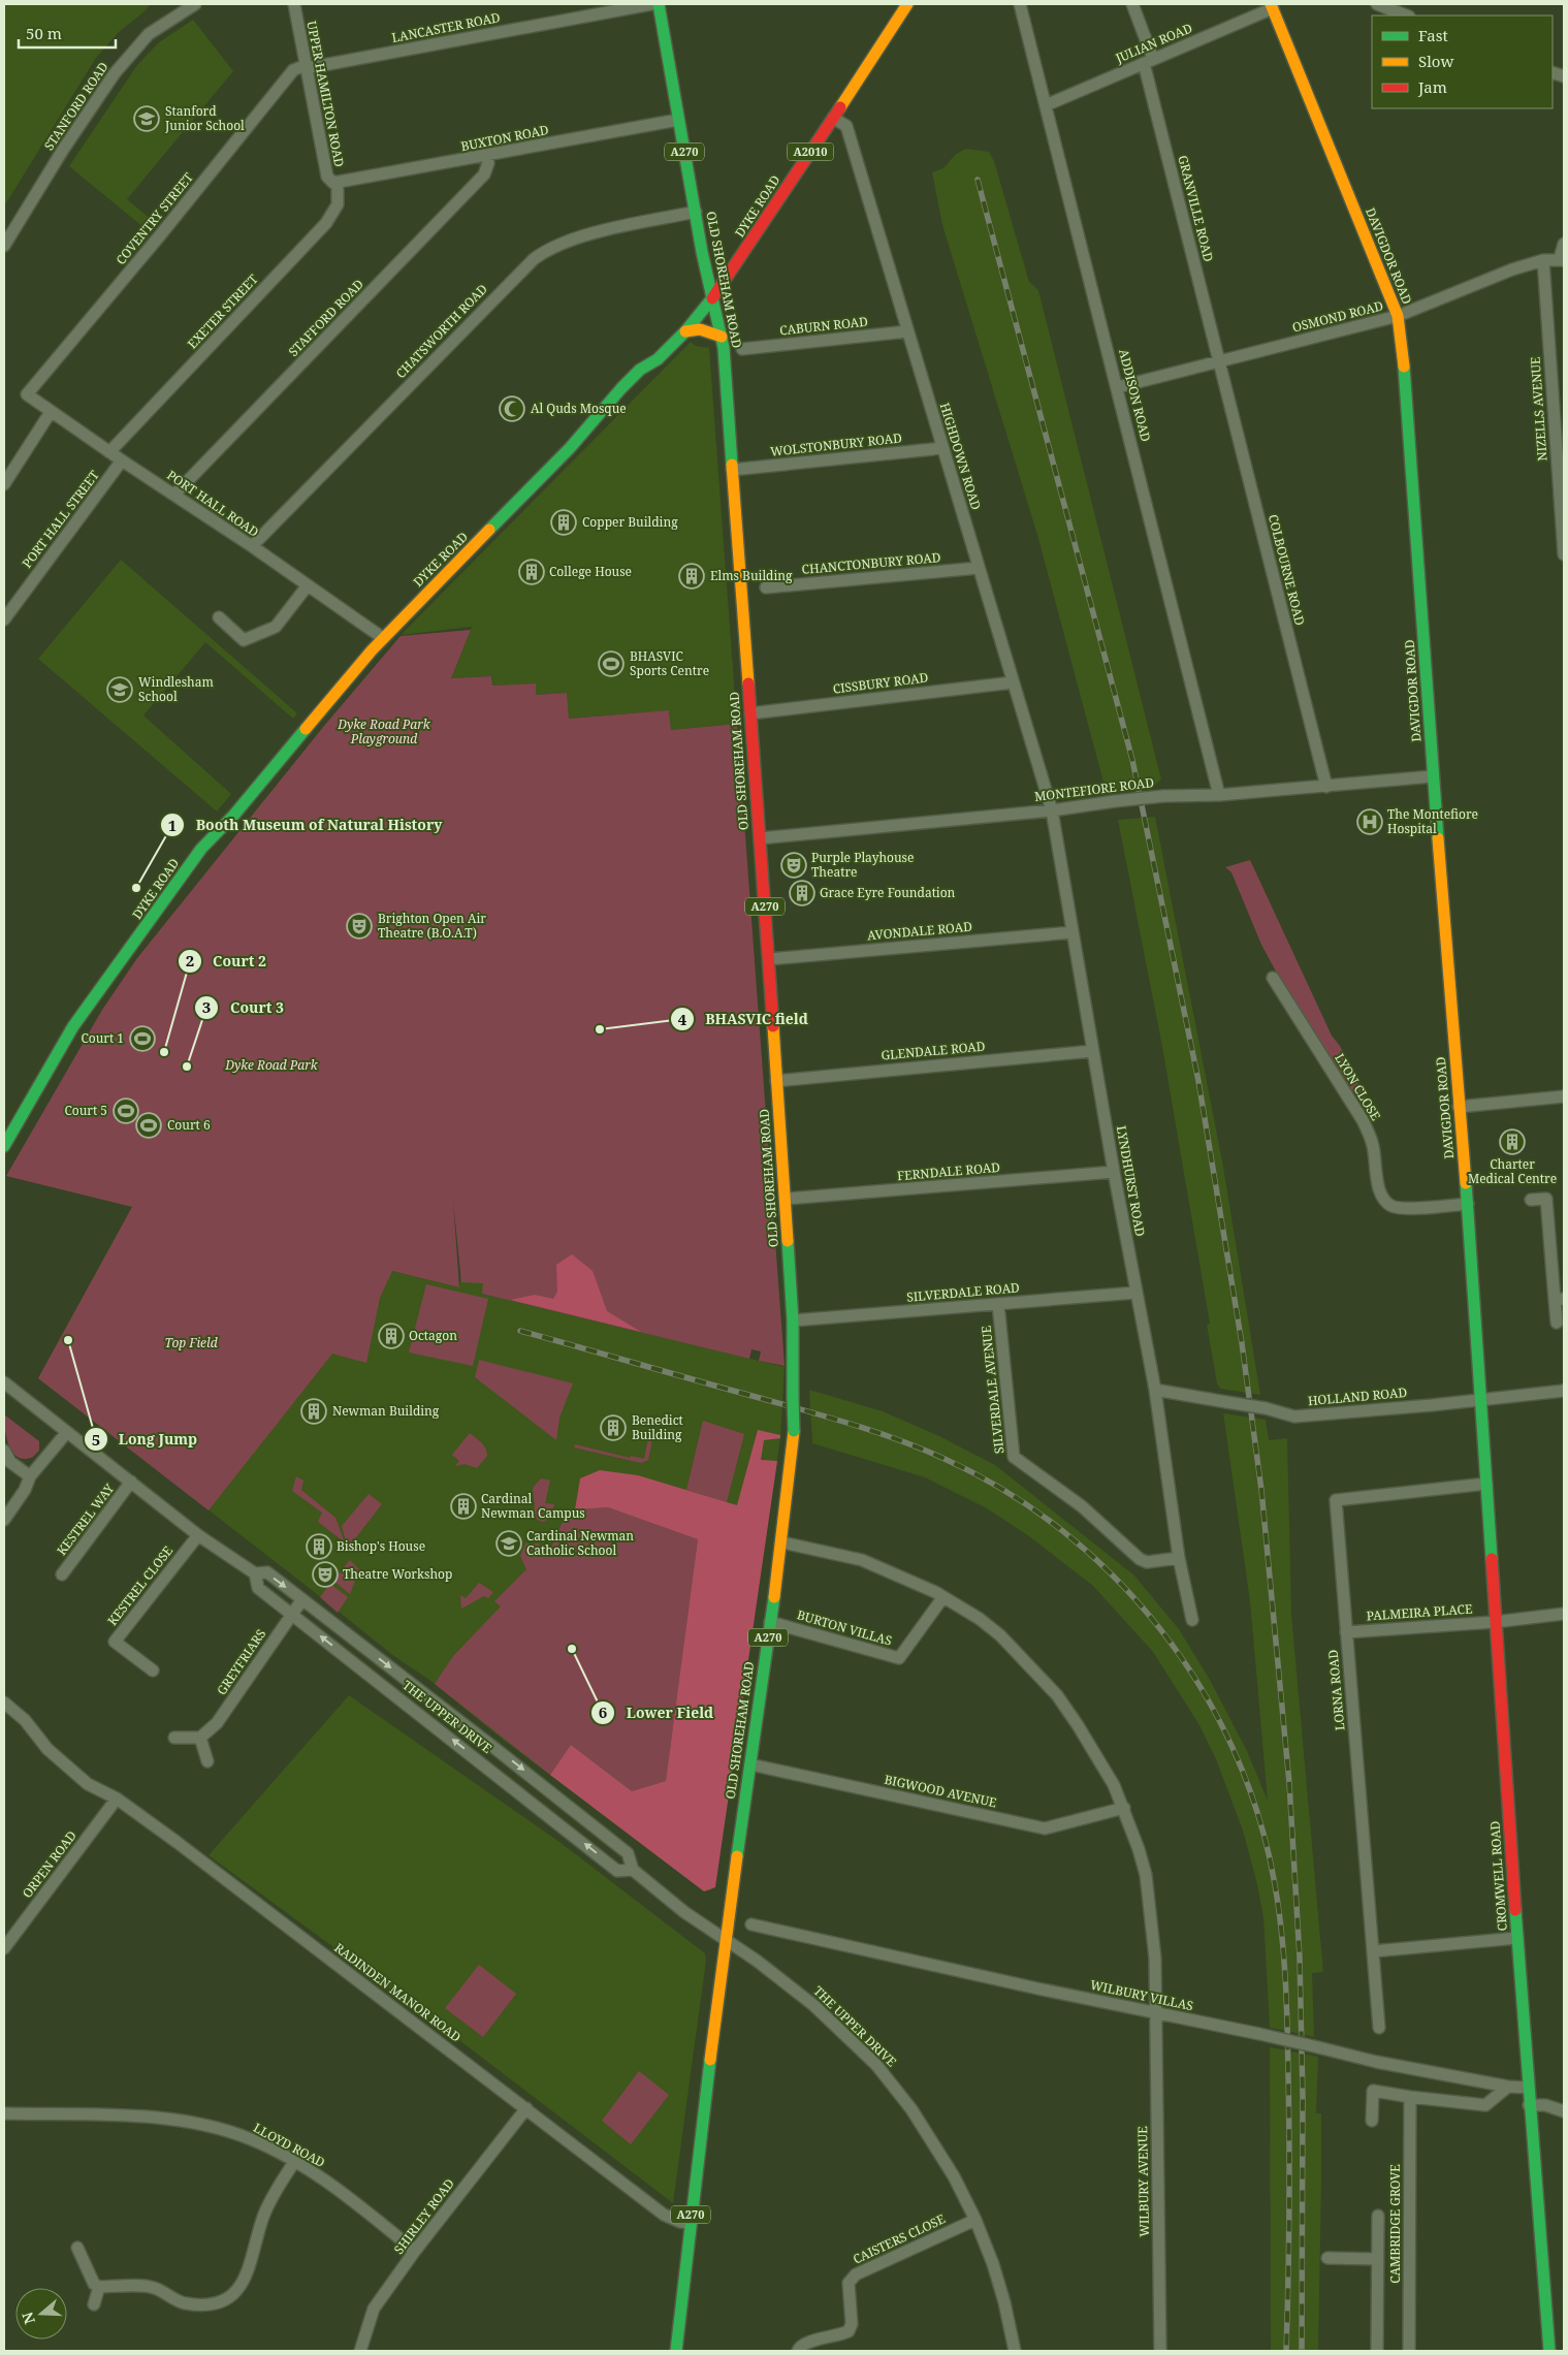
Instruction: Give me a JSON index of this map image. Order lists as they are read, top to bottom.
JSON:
{
  "streets": {
    "main road": [
      "A270",
      "A2010",
      "DYKE ROAD",
      "DAVIGDOR ROAD",
      "OLD SHOREHAM ROAD",
      "CROMWELL ROAD"
    ],
    "street": [
      "LANCASTER ROAD",
      "JULIAN ROAD",
      "UPPER HAMILTON ROAD",
      "STANFORD ROAD",
      "BUXTON ROAD",
      "GRANVILLE ROAD",
      "COVENTRY STREET",
      "EXETER STREET",
      "OSMOND ROAD",
      "STAFFORD ROAD",
      "CABURN ROAD",
      "CHATSWORTH ROAD",
      "ADDISON ROAD",
      "NIZELLS AVENUE",
      "WOLSTONBURY ROAD",
      "HIGHDOWN ROAD",
      "PORT HALL ROAD",
      "PORT HALL STREET",
      "CHANCTONBURY ROAD",
      "COLBOURNE ROAD",
      "CISSBURY ROAD",
      "MONTEFIORE ROAD",
      "AVONDALE ROAD",
      "GLENDALE ROAD",
      "LYON CLOSE",
      "FERNDALE ROAD",
      "LYNDHURST ROAD",
      "SILVERDALE ROAD",
      "SILVERDALE AVENUE",
      "HOLLAND ROAD",
      "KESTREL WAY",
      "KESTREL CLOSE",
      "PALMEIRA PLACE",
      "BURTON VILLAS",
      "GREYFRIARS",
      "LORNA ROAD",
      "THE UPPER DRIVE",
      "BIGWOOD AVENUE",
      "ORPEN ROAD",
      "RADINDEN MANOR ROAD",
      "WILBURY VILLAS",
      "LLOYD ROAD",
      "WILBURY AVENUE",
      "SHIRLEY ROAD",
      "CAMBRIDGE GROVE",
      "CAISTERS CLOSE"
    ]
  },
  "crossings": [
    ["LANCASTER ROAD", "UPPER HAMILTON ROAD"],
    ["LANCASTER ROAD", "COVENTRY STREET"],
    ["JULIAN ROAD", "GRANVILLE ROAD"],
    ["JULIAN ROAD", "DAVIGDOR ROAD"],
    ["JULIAN ROAD", "ADDISON ROAD"],
    ["UPPER HAMILTON ROAD", "BUXTON ROAD"],
    ["UPPER HAMILTON ROAD", "COVENTRY STREET"],
    ["UPPER HAMILTON ROAD", "EXETER STREET"],
    ["BUXTON ROAD", "OLD SHOREHAM ROAD"],
    ["BUXTON ROAD", "EXETER STREET"],
    ["BUXTON ROAD", "STAFFORD ROAD"],
    ["DYKE ROAD", "OLD SHOREHAM ROAD"],
    ["DYKE ROAD", "HIGHDOWN ROAD"],
    ["DYKE ROAD", "PORT HALL ROAD"],
    ["GRANVILLE ROAD", "OSMOND ROAD"],
    ["GRANVILLE ROAD", "COLBOURNE ROAD"],
    ["COVENTRY STREET", "PORT HALL ROAD"],
    ["DAVIGDOR ROAD", "OSMOND ROAD"],
    ["DAVIGDOR ROAD", "MONTEFIORE ROAD"],
    ["DAVIGDOR ROAD", "LYON CLOSE"],
    ["DAVIGDOR ROAD", "HOLLAND ROAD"],
    ["DAVIGDOR ROAD", "CROMWELL ROAD"],
    ["OLD SHOREHAM ROAD", "CHATSWORTH ROAD"],
    ["OLD SHOREHAM ROAD", "WOLSTONBURY ROAD"],
    ["OLD SHOREHAM ROAD", "CISSBURY ROAD"],
    ["OLD SHOREHAM ROAD", "MONTEFIORE ROAD"],
    ["OLD SHOREHAM ROAD", "AVONDALE ROAD"],
    ["OLD SHOREHAM ROAD", "GLENDALE ROAD"],
    ["OLD SHOREHAM ROAD", "FERNDALE ROAD"],
    ["OLD SHOREHAM ROAD", "SILVERDALE ROAD"],
    ["OLD SHOREHAM ROAD", "BURTON VILLAS"],
    ["OLD SHOREHAM ROAD", "THE UPPER DRIVE"],
    ["OLD SHOREHAM ROAD", "BIGWOOD AVENUE"],
    ["OLD SHOREHAM ROAD", "RADINDEN MANOR ROAD"],
    ["OLD SHOREHAM ROAD", "WILBURY AVENUE"],
    ["EXETER STREET", "PORT HALL ROAD"],
    ["OSMOND ROAD", "ADDISON ROAD"],
    ["OSMOND ROAD", "NIZELLS AVENUE"],
    ["OSMOND ROAD", "COLBOURNE ROAD"],
    ["STAFFORD ROAD", "PORT HALL ROAD"],
    ["CABURN ROAD", "HIGHDOWN ROAD"],
    ["CHATSWORTH ROAD", "PORT HALL ROAD"],
    ["ADDISON ROAD", "MONTEFIORE ROAD"],
    ["WOLSTONBURY ROAD", "HIGHDOWN ROAD"],
    ["HIGHDOWN ROAD", "CHANCTONBURY ROAD"],
    ["HIGHDOWN ROAD", "CISSBURY ROAD"],
    ["HIGHDOWN ROAD", "MONTEFIORE ROAD"],
    ["HIGHDOWN ROAD", "LYNDHURST ROAD"],
    ["PORT HALL ROAD", "PORT HALL STREET"],
    ["COLBOURNE ROAD", "MONTEFIORE ROAD"],
    ["MONTEFIORE ROAD", "LYNDHURST ROAD"],
    ["AVONDALE ROAD", "LYNDHURST ROAD"],
    ["GLENDALE ROAD", "LYNDHURST ROAD"],
    ["FERNDALE ROAD", "LYNDHURST ROAD"],
    ["LYNDHURST ROAD", "SILVERDALE ROAD"],
    ["LYNDHURST ROAD", "SILVERDALE AVENUE"],
    ["LYNDHURST ROAD", "HOLLAND ROAD"],
    ["SILVERDALE ROAD", "SILVERDALE AVENUE"],
    ["HOLLAND ROAD", "CROMWELL ROAD"],
    ["KESTREL WAY", "THE UPPER DRIVE"],
    ["KESTREL CLOSE", "THE UPPER DRIVE"],
    ["PALMEIRA PLACE", "LORNA ROAD"],
    ["PALMEIRA PLACE", "CROMWELL ROAD"],
    ["BURTON VILLAS", "WILBURY AVENUE"],
    ["GREYFRIARS", "THE UPPER DRIVE"],
    ["LORNA ROAD", "CROMWELL ROAD"],
    ["THE UPPER DRIVE", "CAISTERS CLOSE"],
    ["BIGWOOD AVENUE", "WILBURY AVENUE"],
    ["ORPEN ROAD", "RADINDEN MANOR ROAD"],
    ["CROMWELL ROAD", "WILBURY VILLAS"],
    ["RADINDEN MANOR ROAD", "SHIRLEY ROAD"],
    ["WILBURY VILLAS", "WILBURY AVENUE"],
    ["LLOYD ROAD", "SHIRLEY ROAD"]
  ],
  "parks": ["Dyke Road Park Playground", "Dyke Road Park", "Top Field"],
  "places": {
    "school or university": ["Stanford Junior School", "Windlesham School", "Cardinal Newman Catholic School"],
    "mosque": ["Al Quds Mosque"],
    "building": [
      "Copper Building",
      "College House",
      "Elms Building",
      "Grace Eyre Foundation",
      "Charter Medical Centre",
      "Octagon",
      "Newman Building",
      "Benedict Building",
      "Cardinal Newman Campus",
      "Bishop's House"
    ],
    "sports": [
      "BHASVIC Sports Centre",
      "Court 1",
      "Court 5",
      "Court 6"
    ],
    "hospital": ["The Montefiore Hospital"],
    "theatre": ["Purple Playhouse Theatre", "Brighton Open Air Theatre (B.O.A.T)", "Theatre Workshop"],
    "other": [
      "Booth Museum of Natural History",
      "BHASVIC field",
      "Court 2",
      "Court 3",
      "Long Jump",
      "Lower Field"
    ]
  },
  "legend": ["Fast", "Slow", "Jam"],
  "scale_bar": "50 m",
  "north": "left"
}
